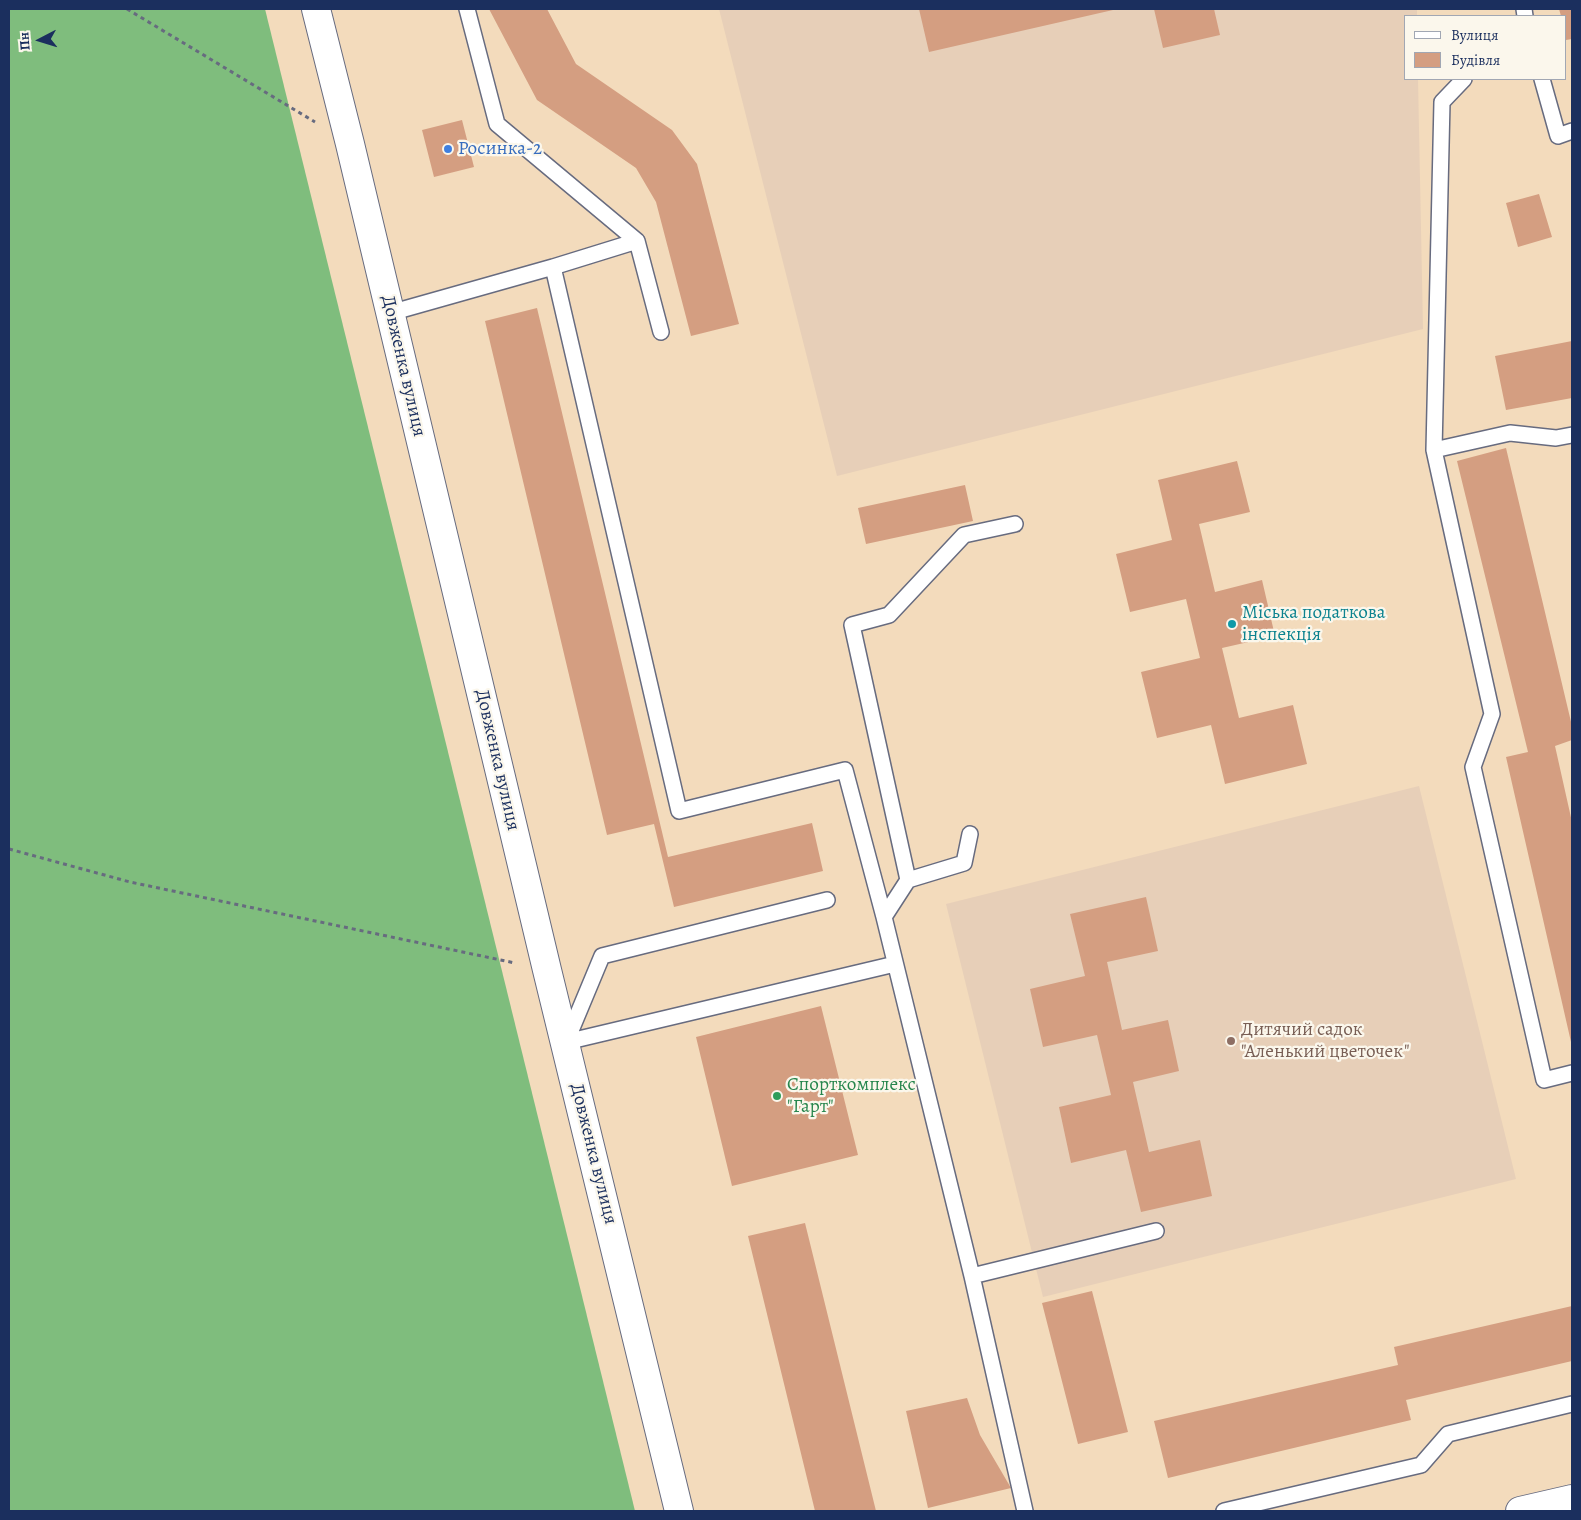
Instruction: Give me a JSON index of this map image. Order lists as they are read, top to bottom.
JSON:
{
  "streets": {
    "street": ["Довженка вулиця"]
  },
  "places": [
    "Росинка-2",
    "Міська податкова інспекція",
    "Дитячий садок \"Аленький цветочек\"",
    "Спорткомплекс \"Гарт\""
  ],
  "legend": ["Вулиця", "Будівля"],
  "north": "left"
}
